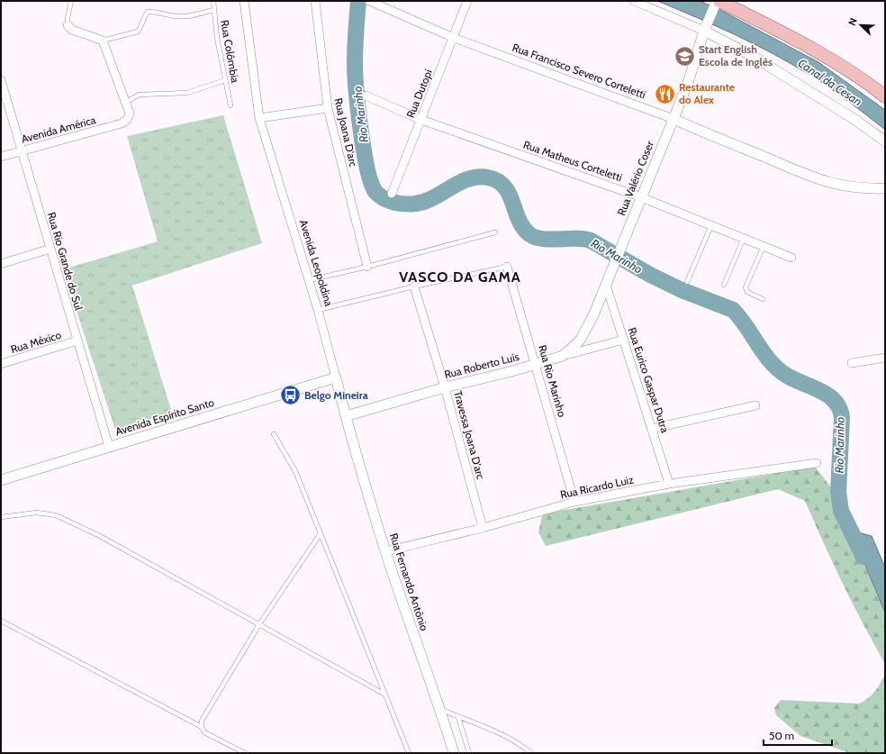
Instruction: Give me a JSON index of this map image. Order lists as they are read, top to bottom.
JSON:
{
  "streets": {
    "street": [
      "Rua Francisco Severo Corteletti",
      "Rua Dutopi",
      "Avenida América",
      "Rua Joana D'arc",
      "Rua Matheus Corteletti",
      "Rua Valério Coser",
      "Rua Rio Grande do Sul",
      "Avenida Leopoldina",
      "Rua México",
      "Rua Roberto Luís",
      "Rua Eurico Gaspar Dutra",
      "Rua Rio Marinho",
      "Avenida Espírito Santo",
      "Travessa Joana D'arc",
      "Rua Ricardo Luiz",
      "Rua Fernando Antônio"
    ],
    "lane": ["Rua Colômbia"]
  },
  "crossings": [
    ["Rua Francisco Severo Corteletti", "Rua Dutopi"],
    ["Rua Francisco Severo Corteletti", "Rua Valério Coser"],
    ["Rua Dutopi", "Rua Matheus Corteletti"],
    ["Avenida América", "Rua Rio Grande do Sul"],
    ["Rua Matheus Corteletti", "Rua Valério Coser"],
    ["Rua Valério Coser", "Rua Roberto Luís"],
    ["Rua Valério Coser", "Rua Eurico Gaspar Dutra"],
    ["Rua Rio Grande do Sul", "Rua México"],
    ["Rua Rio Grande do Sul", "Avenida Espírito Santo"],
    ["Avenida Leopoldina", "Rua Roberto Luís"],
    ["Avenida Leopoldina", "Avenida Espírito Santo"],
    ["Avenida Leopoldina", "Rua Fernando Antônio"],
    ["Rua Roberto Luís", "Rua Eurico Gaspar Dutra"],
    ["Rua Roberto Luís", "Rua Rio Marinho"],
    ["Rua Roberto Luís", "Travessa Joana D'arc"],
    ["Rua Roberto Luís", "Rua Fernando Antônio"],
    ["Rua Eurico Gaspar Dutra", "Rua Ricardo Luiz"],
    ["Rua Rio Marinho", "Rua Ricardo Luiz"],
    ["Travessa Joana D'arc", "Rua Ricardo Luiz"],
    ["Rua Ricardo Luiz", "Rua Fernando Antônio"]
  ],
  "districts": ["VASCO DA GAMA"],
  "water": ["Canal da Cesan", "Rio Marinho"],
  "places": {
    "school or university": ["Start English Escola de Inglês"],
    "restaurant": ["Restaurante do Alex"],
    "bus stop": ["Belgo Mineira"]
  },
  "scale_bar": "50 m",
  "north": "top left"
}
